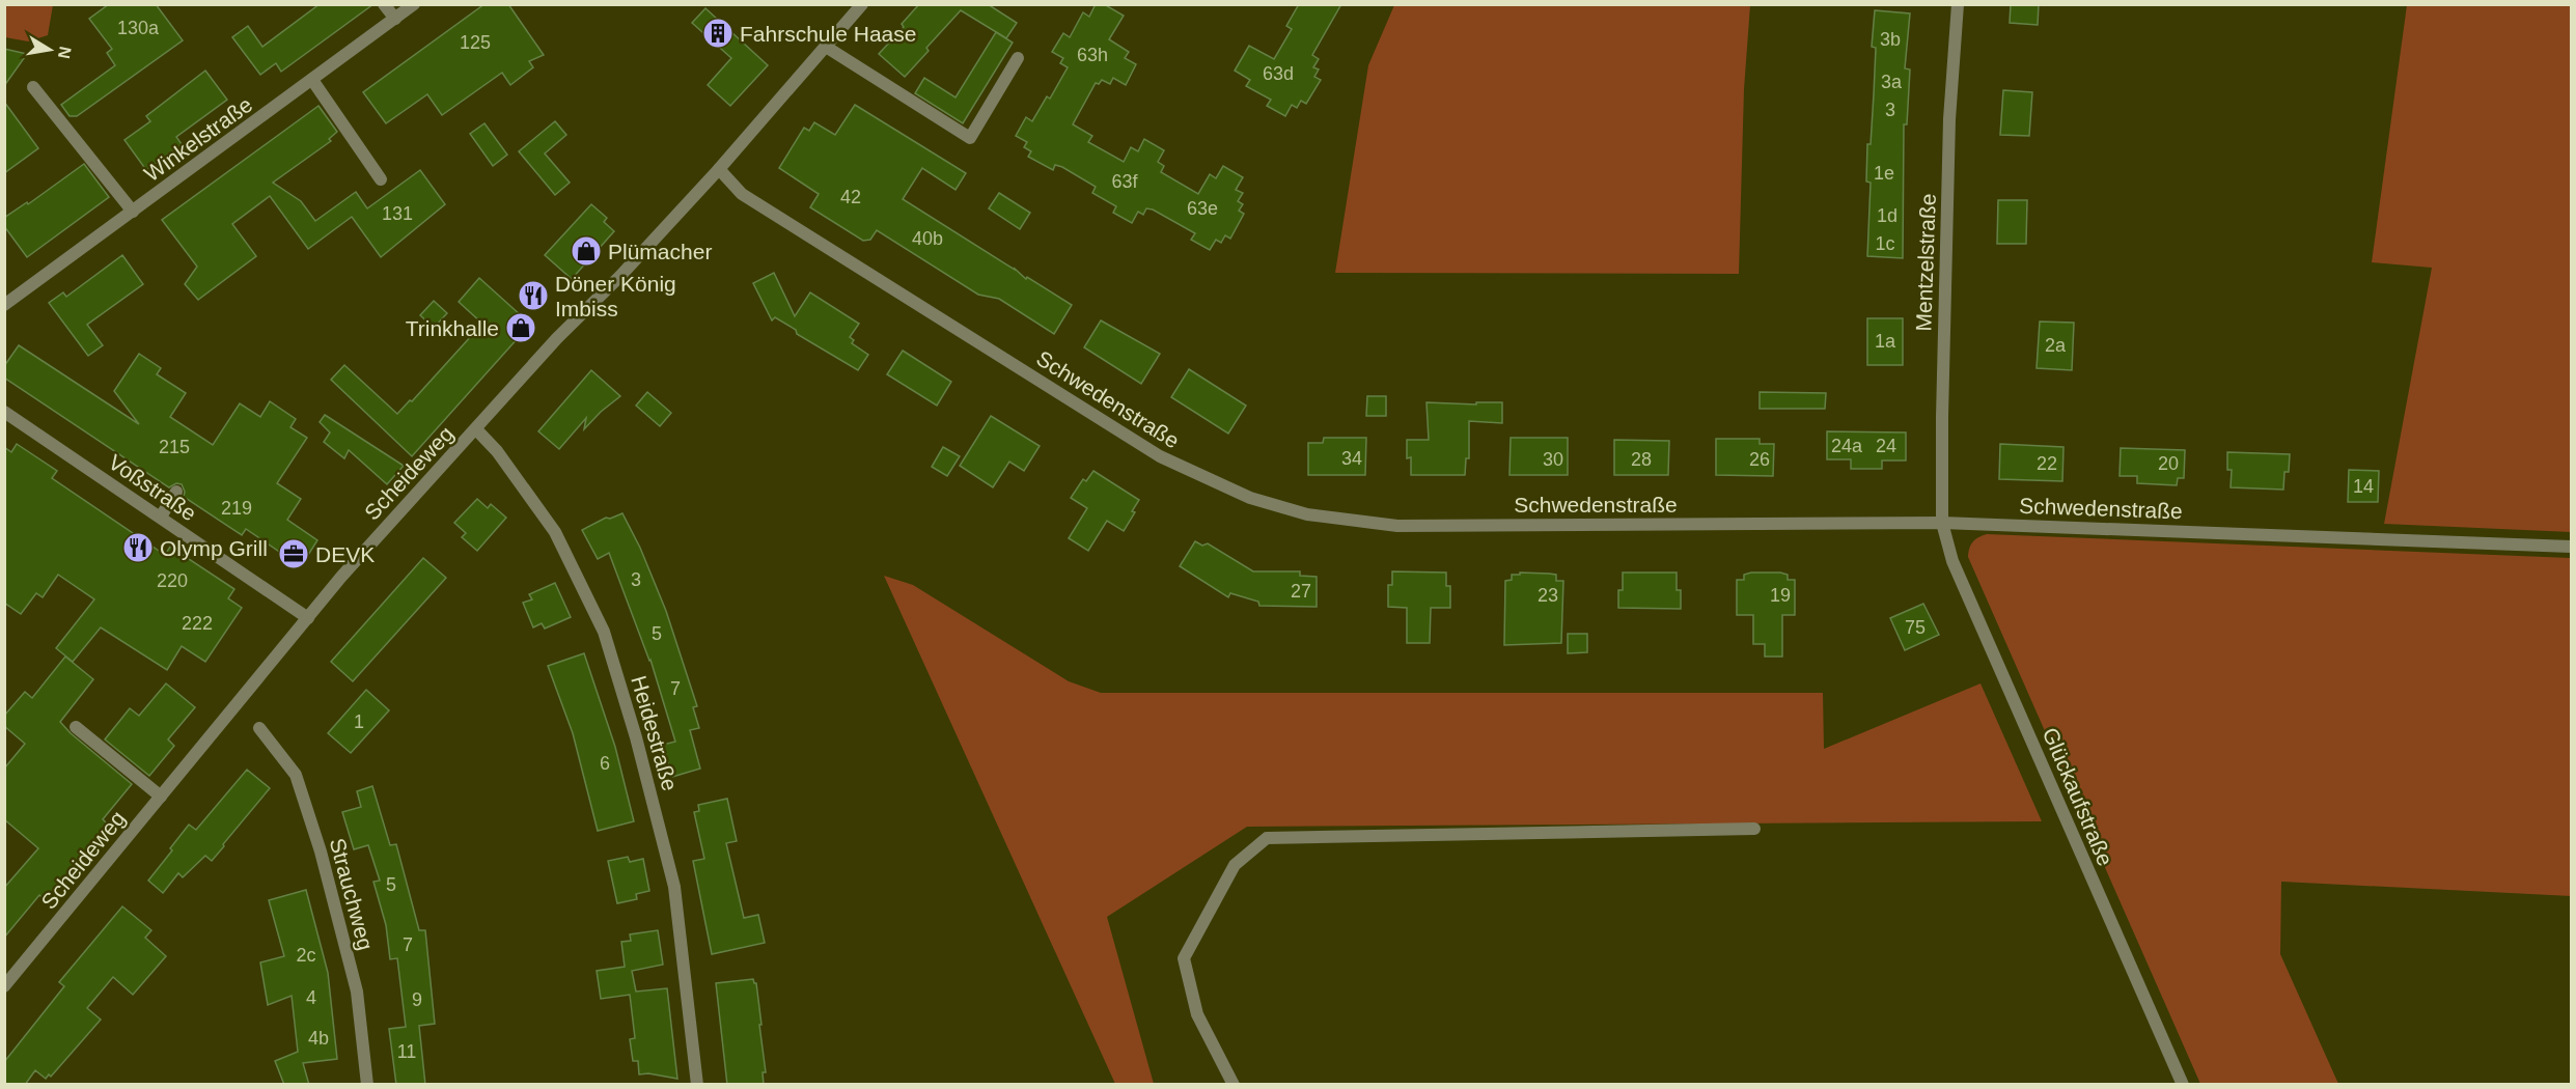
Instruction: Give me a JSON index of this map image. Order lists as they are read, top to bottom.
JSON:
{
  "streets": {
    "street": [
      "Winkelstraße",
      "Mentzelstraße",
      "Schwedenstraße",
      "Scheideweg",
      "Voßstraße",
      "Heidestraße",
      "Glückaufstraße",
      "Strauchweg"
    ]
  },
  "crossings": [
    ["Mentzelstraße", "Schwedenstraße"],
    ["Mentzelstraße", "Glückaufstraße"],
    ["Schwedenstraße", "Scheideweg"],
    ["Schwedenstraße", "Glückaufstraße"],
    ["Scheideweg", "Voßstraße"],
    ["Scheideweg", "Heidestraße"]
  ],
  "places": {
    "building": ["Fahrschule Haase"],
    "shop": ["Plümacher", "Trinkhalle"],
    "restaurant": ["Döner König Imbiss", "Olymp Grill"],
    "office": ["DEVK"]
  },
  "house_numbers": [
    "130a",
    "3b",
    "125",
    "63h",
    "63d",
    "3a",
    "3",
    "1e",
    "63f",
    "42",
    "63e",
    "131",
    "1d",
    "40b",
    "1c",
    "1a",
    "2a",
    "24a",
    "24",
    "215",
    "34",
    "30",
    "28",
    "26",
    "22",
    "20",
    "14",
    "219",
    "3",
    "220",
    "27",
    "23",
    "19",
    "222",
    "75",
    "5",
    "7",
    "1",
    "6",
    "5",
    "7",
    "2c",
    "4",
    "9",
    "4b",
    "11"
  ],
  "north": "right"
}
